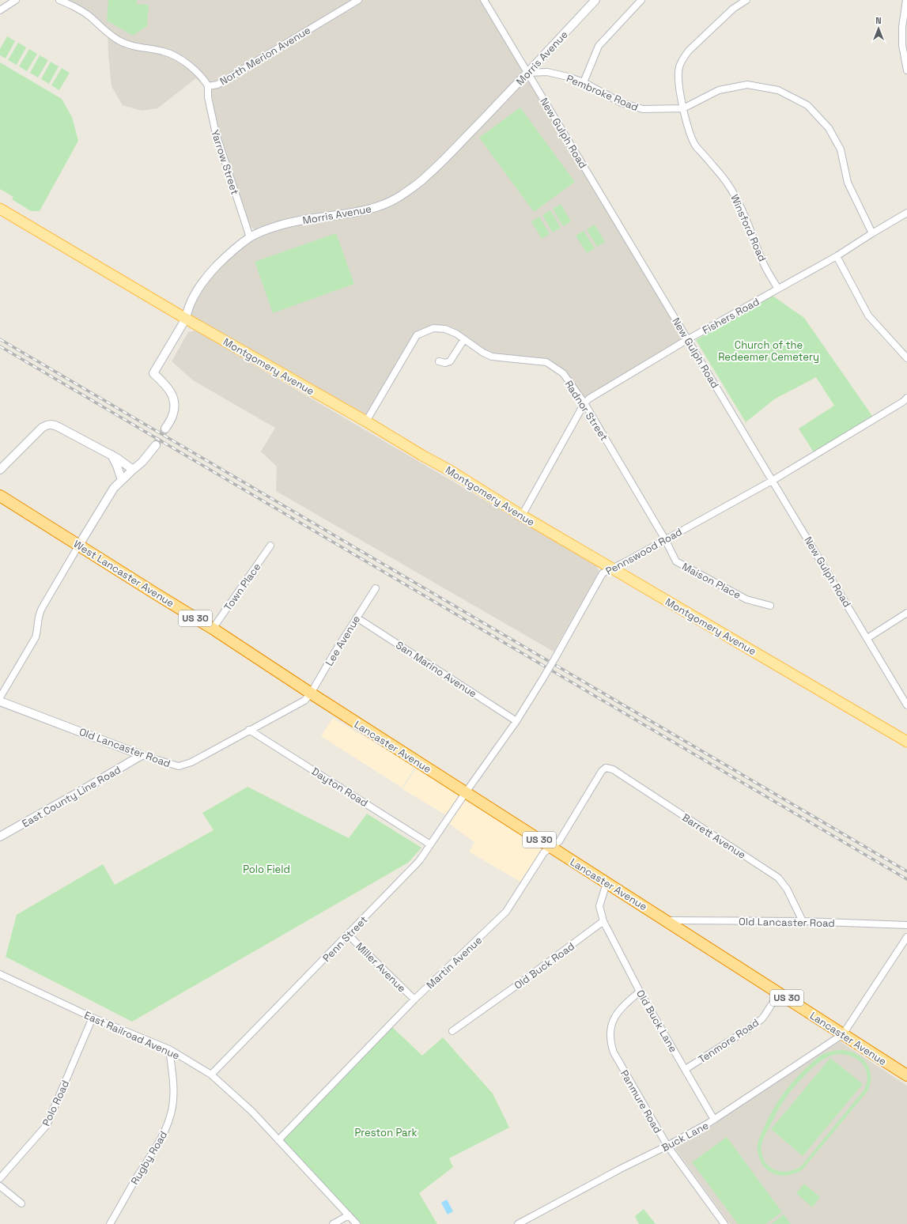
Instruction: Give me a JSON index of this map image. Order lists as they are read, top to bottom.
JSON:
{
  "streets": {
    "highway": ["West Lancaster Avenue", "US 30", "Lancaster Avenue"],
    "main road": ["Montgomery Avenue"],
    "street": [
      "North Merion Avenue",
      "Morris Avenue",
      "Pembroke Road",
      "New Gulph Road",
      "Yarrow Street",
      "Winsford Road",
      "Fishers Road",
      "Radnor Street",
      "Pennswood Road",
      "Maison Place",
      "Town Place",
      "Lee Avenue",
      "San Marino Avenue",
      "Old Lancaster Road",
      "Dayton Road",
      "East County Line Road",
      "Barrett Avenue",
      "Penn Street",
      "Martin Avenue",
      "Old Buck Road",
      "Miller Avenue",
      "Old Buck Lane",
      "East Railroad Avenue",
      "Tenmore Road",
      "Panmure Road",
      "Polo Road",
      "Buck Lane",
      "Rugby Road"
    ]
  },
  "crossings": [
    ["North Merion Avenue", "Yarrow Street"],
    ["Morris Avenue", "Pembroke Road"],
    ["Morris Avenue", "New Gulph Road"],
    ["Morris Avenue", "Yarrow Street"],
    ["Morris Avenue", "Montgomery Avenue"],
    ["Pembroke Road", "New Gulph Road"],
    ["Pembroke Road", "Winsford Road"],
    ["Pembroke Road", "Fishers Road"],
    ["New Gulph Road", "Fishers Road"],
    ["New Gulph Road", "Pennswood Road"],
    ["Winsford Road", "Fishers Road"],
    ["Fishers Road", "Montgomery Avenue"],
    ["Fishers Road", "Radnor Street"],
    ["Montgomery Avenue", "Radnor Street"],
    ["Montgomery Avenue", "Pennswood Road"],
    ["Radnor Street", "Pennswood Road"],
    ["Radnor Street", "Maison Place"],
    ["Pennswood Road", "Maison Place"],
    ["Pennswood Road", "San Marino Avenue"],
    ["Pennswood Road", "Lancaster Avenue"],
    ["Pennswood Road", "Penn Street"],
    ["West Lancaster Avenue", "Town Place"],
    ["West Lancaster Avenue", "Lee Avenue"],
    ["West Lancaster Avenue", "Lancaster Avenue"],
    ["West Lancaster Avenue", "Old Lancaster Road"],
    ["Lee Avenue", "San Marino Avenue"],
    ["Lee Avenue", "Lancaster Avenue"],
    ["Lee Avenue", "Old Lancaster Road"],
    ["Lancaster Avenue", "Old Lancaster Road"],
    ["Lancaster Avenue", "Penn Street"],
    ["Lancaster Avenue", "Martin Avenue"],
    ["Lancaster Avenue", "Tenmore Road"],
    ["Lancaster Avenue", "Buck Lane"],
    ["Old Lancaster Road", "Dayton Road"],
    ["Old Lancaster Road", "East County Line Road"],
    ["Old Lancaster Road", "Barrett Avenue"],
    ["Dayton Road", "Penn Street"],
    ["Barrett Avenue", "Martin Avenue"],
    ["Penn Street", "Miller Avenue"],
    ["Penn Street", "East Railroad Avenue"],
    ["Martin Avenue", "Miller Avenue"],
    ["Martin Avenue", "East Railroad Avenue"],
    ["Old Buck Road", "Old Buck Lane"],
    ["Old Buck Lane", "Tenmore Road"],
    ["Old Buck Lane", "Panmure Road"],
    ["Old Buck Lane", "Buck Lane"],
    ["East Railroad Avenue", "Polo Road"],
    ["East Railroad Avenue", "Rugby Road"],
    ["Panmure Road", "Buck Lane"]
  ],
  "parks": ["Church of the Redeemer Cemetery", "Polo Field", "Preston Park"],
  "north": "top"
}
